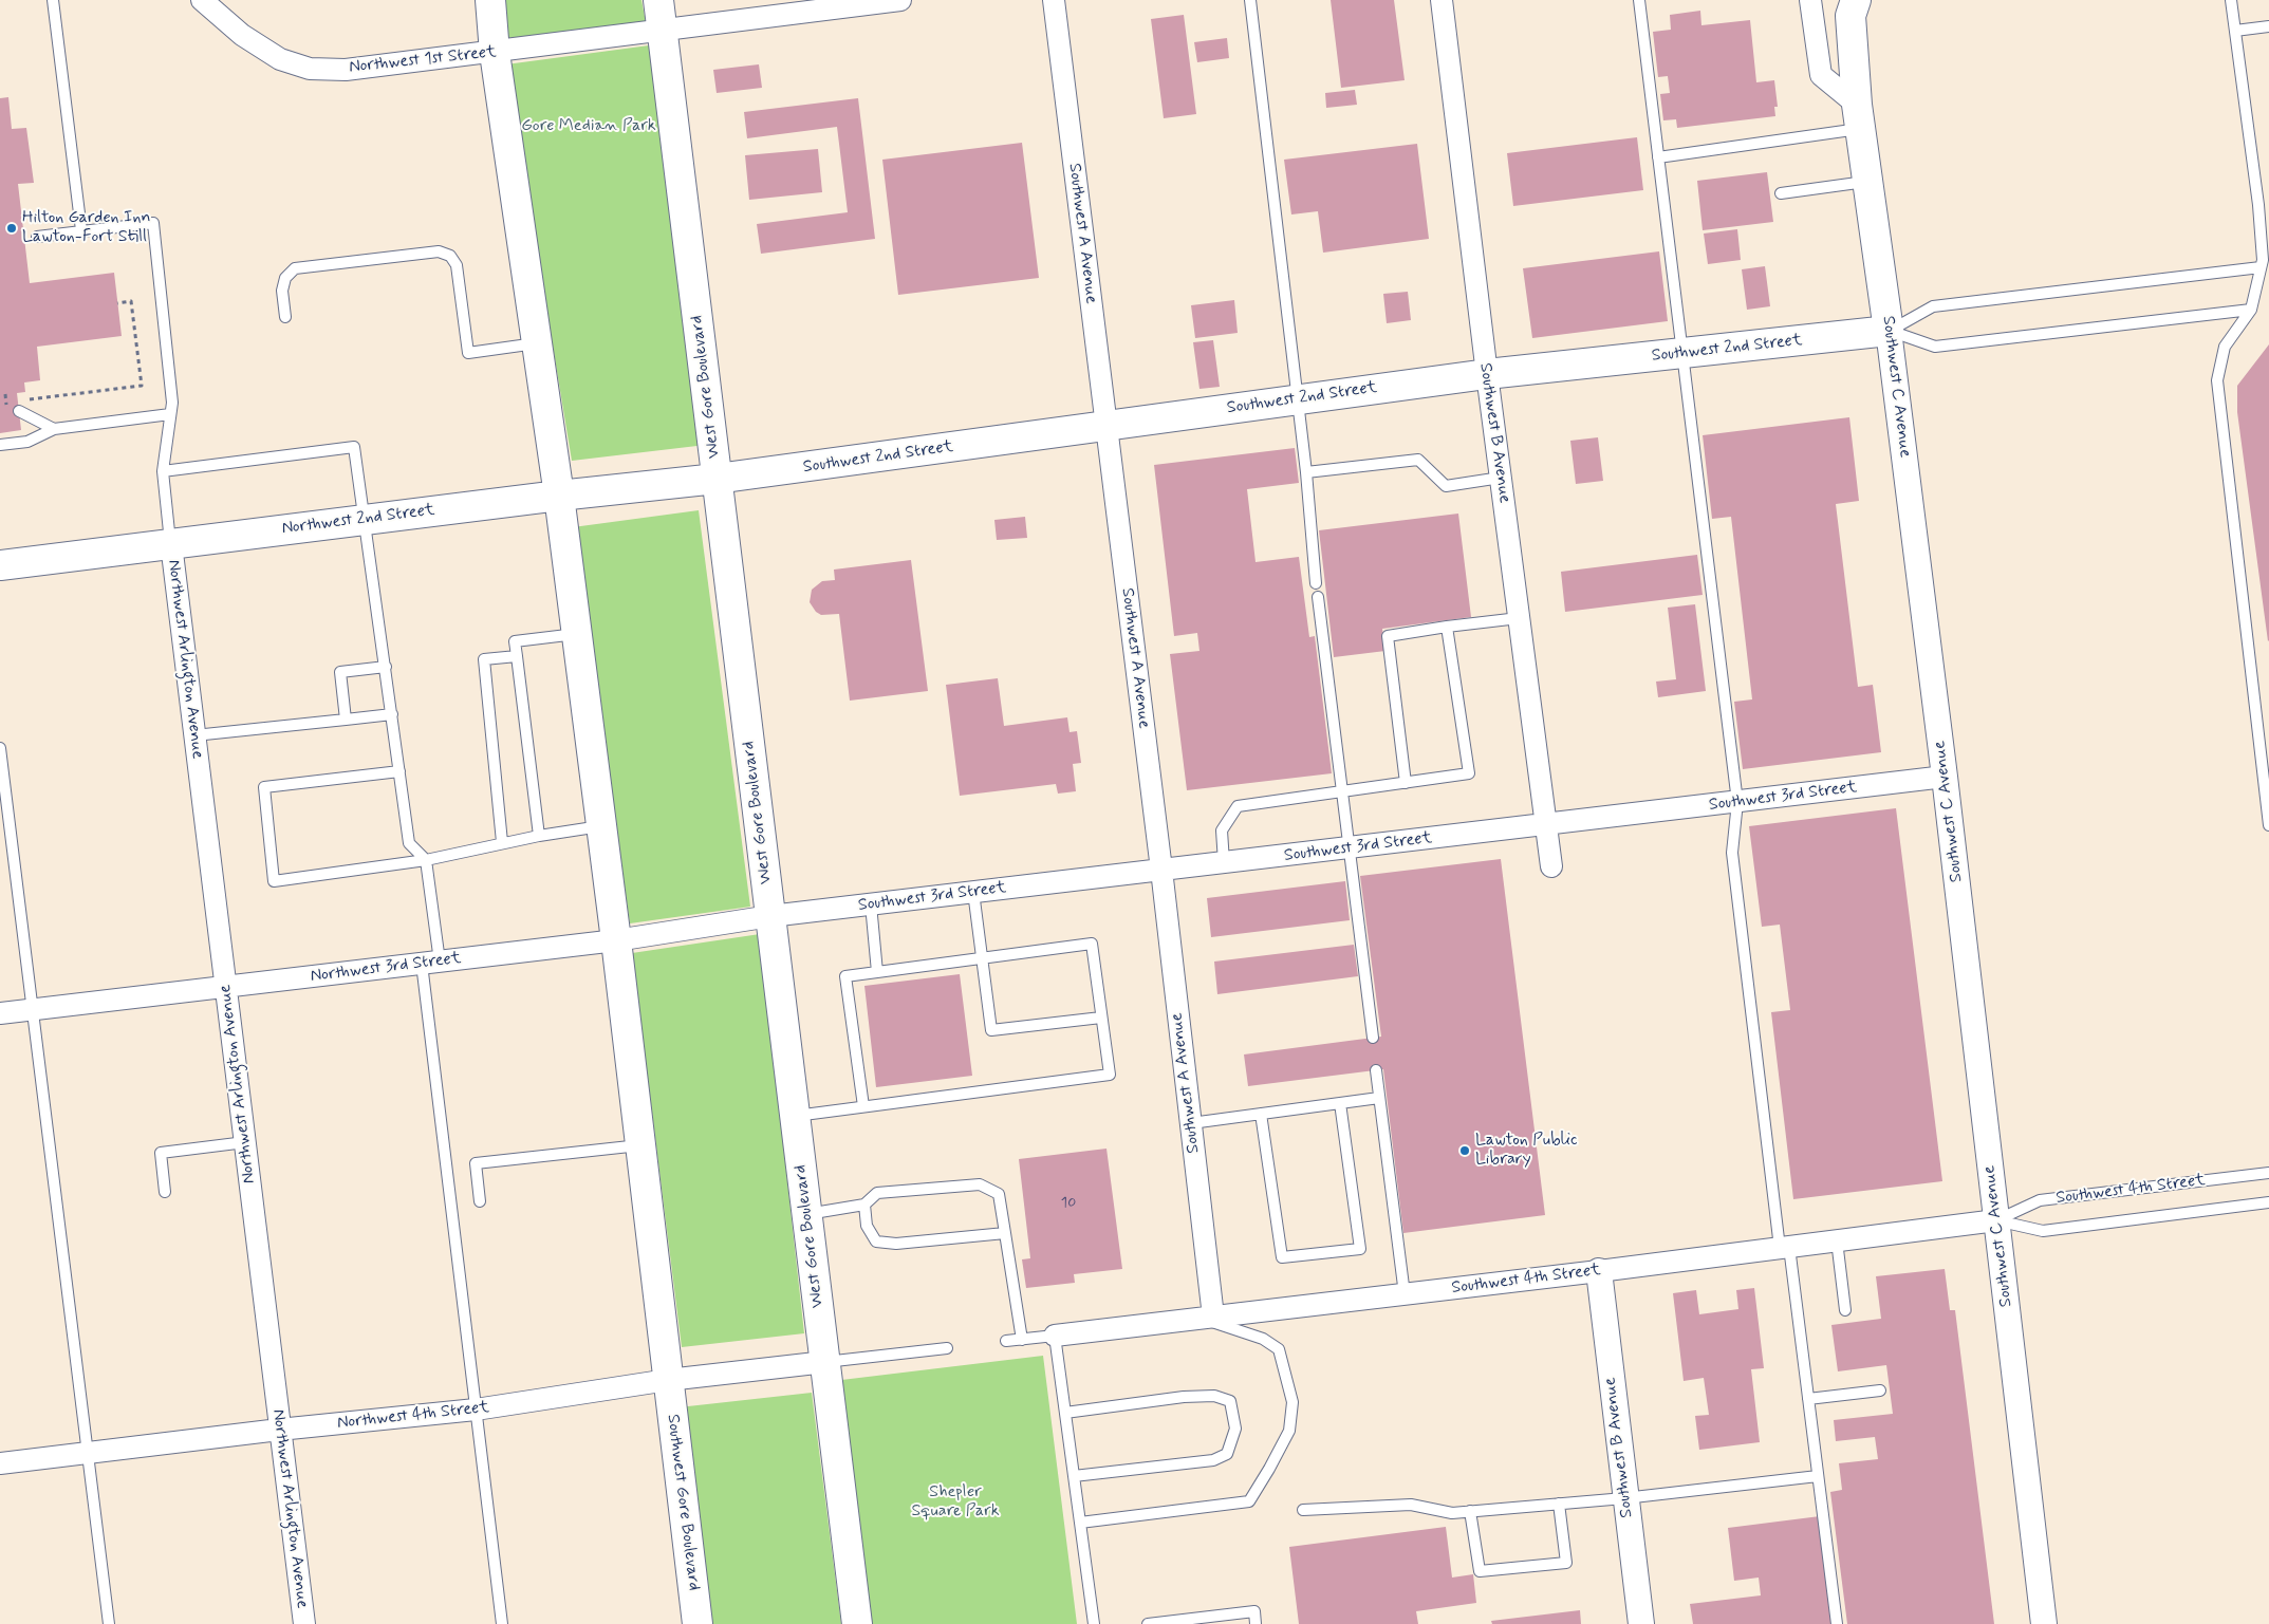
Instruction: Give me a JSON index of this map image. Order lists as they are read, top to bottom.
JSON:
{
  "streets": {
    "main road": [
      "Southwest 2nd Street",
      "West Gore Boulevard",
      "Southwest C Avenue",
      "Northwest 2nd Street",
      "Southwest Gore Boulevard"
    ],
    "street": [
      "Northwest 1st Street",
      "Southwest A Avenue",
      "Southwest B Avenue",
      "Northwest Arlington Avenue",
      "Southwest 3rd Street",
      "Northwest 3rd Street",
      "Southwest 4th Street",
      "Northwest 4th Street"
    ]
  },
  "crossings": [
    ["Northwest 1st Street", "West Gore Boulevard"],
    ["Southwest A Avenue", "Southwest 2nd Street"],
    ["Southwest A Avenue", "Southwest 3rd Street"],
    ["Southwest A Avenue", "Southwest 4th Street"],
    ["Southwest 2nd Street", "West Gore Boulevard"],
    ["Southwest 2nd Street", "Southwest C Avenue"],
    ["Southwest 2nd Street", "Southwest B Avenue"],
    ["Southwest 2nd Street", "Northwest 2nd Street"],
    ["West Gore Boulevard", "Northwest 2nd Street"],
    ["West Gore Boulevard", "Southwest 3rd Street"],
    ["West Gore Boulevard", "Northwest 3rd Street"],
    ["West Gore Boulevard", "Northwest 4th Street"],
    ["Southwest C Avenue", "Southwest 3rd Street"],
    ["Southwest C Avenue", "Southwest 4th Street"],
    ["Southwest B Avenue", "Southwest 3rd Street"],
    ["Southwest B Avenue", "Southwest 4th Street"],
    ["Northwest 2nd Street", "Northwest Arlington Avenue"],
    ["Northwest Arlington Avenue", "Northwest 3rd Street"],
    ["Northwest Arlington Avenue", "Northwest 4th Street"],
    ["Southwest 3rd Street", "Northwest 3rd Street"],
    ["Northwest 4th Street", "Southwest Gore Boulevard"]
  ],
  "parks": ["Gore Median Park", "Shepler Square Park"],
  "places": ["Hilton Garden Inn Lawton-Fort Still", "Lawton Public Library"],
  "house_numbers": ["10"]
}
